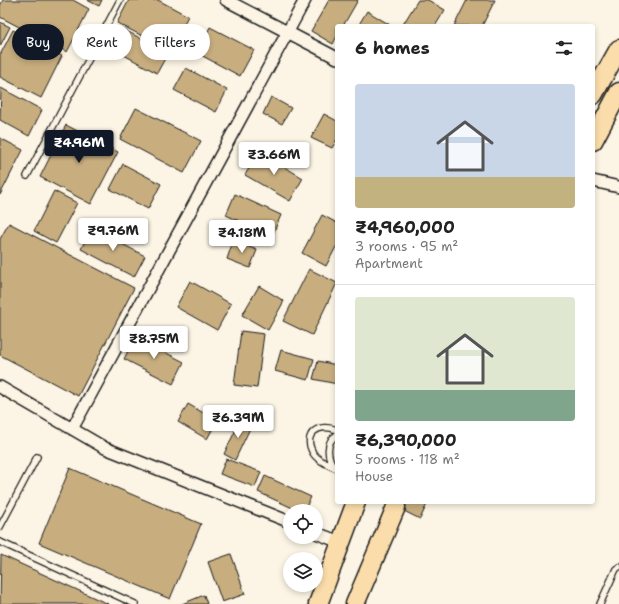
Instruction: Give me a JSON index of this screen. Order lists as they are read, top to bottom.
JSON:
{
  "page": {
    "chip": ["Buy", "Rent", "Filters"],
    "heading": "6 homes",
    "list": [
      {
        "name": "₹4,960,000",
        "note": "3 rooms · 95 m² · Apartment"
      },
      {
        "name": "₹6,390,000",
        "note": "5 rooms · 118 m² · House"
      }
    ],
    "price": [
      "₹4.96M",
      "₹3.66M",
      "₹9.76M",
      "₹4.18M",
      "₹8.75M",
      "₹6.39M"
    ]
  }
}
